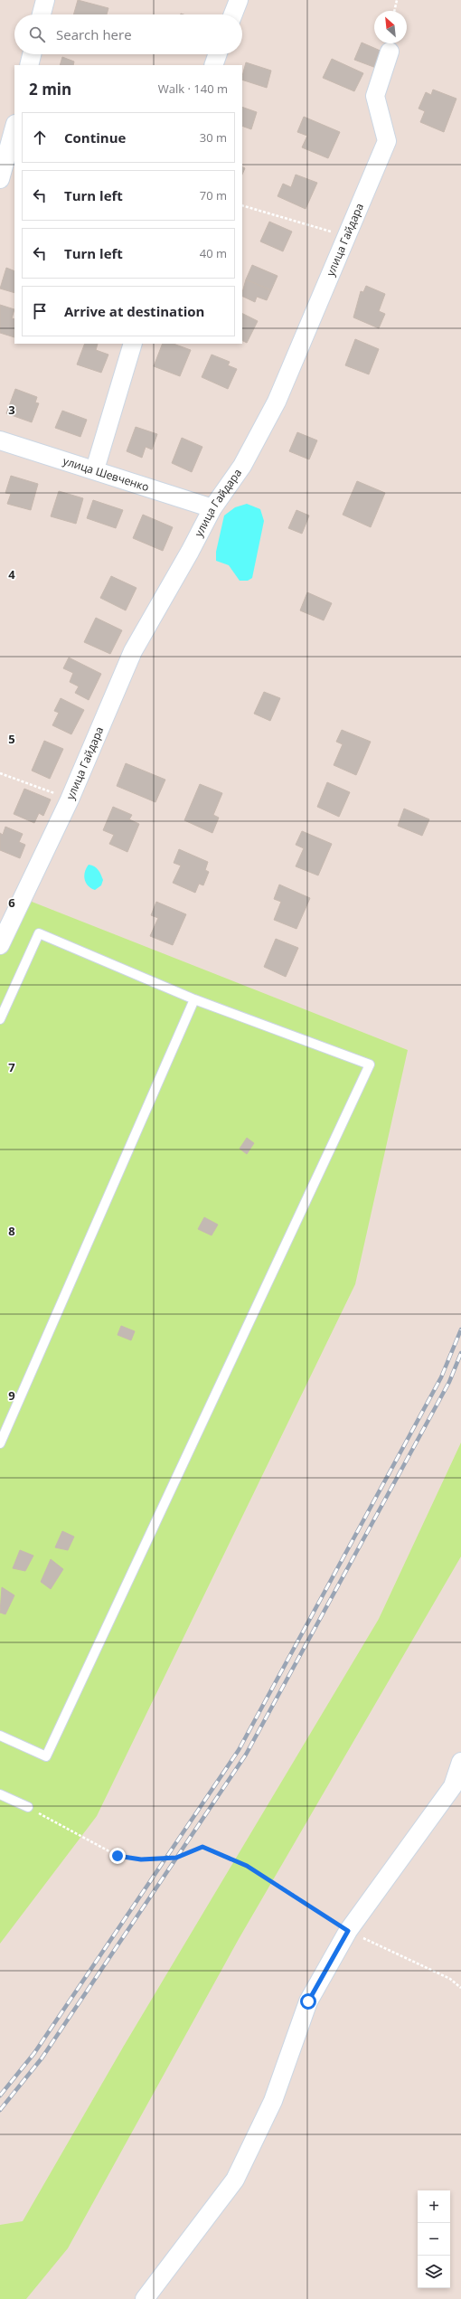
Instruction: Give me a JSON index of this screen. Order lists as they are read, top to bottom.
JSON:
{
  "streets": {
    "street": ["улица Гайдара", "улица Шевченко"]
  },
  "crossings": [
    ["улица Гайдара", "улица Шевченко"]
  ],
  "north": "top left",
  "page": {
    "search": "Search here",
    "heading": ["2 min", "Walk · 140 m"],
    "list": [
      ["Continue", "30 m"],
      ["Turn left", "70 m"],
      ["Turn left", "40 m"],
      "Arrive at destination"
    ],
    "map_buttons": ["+", "−"]
  },
  "grid": {
    "rows": [
      "3",
      "4",
      "5",
      "6",
      "7",
      "8",
      "9"
    ]
  }
}
